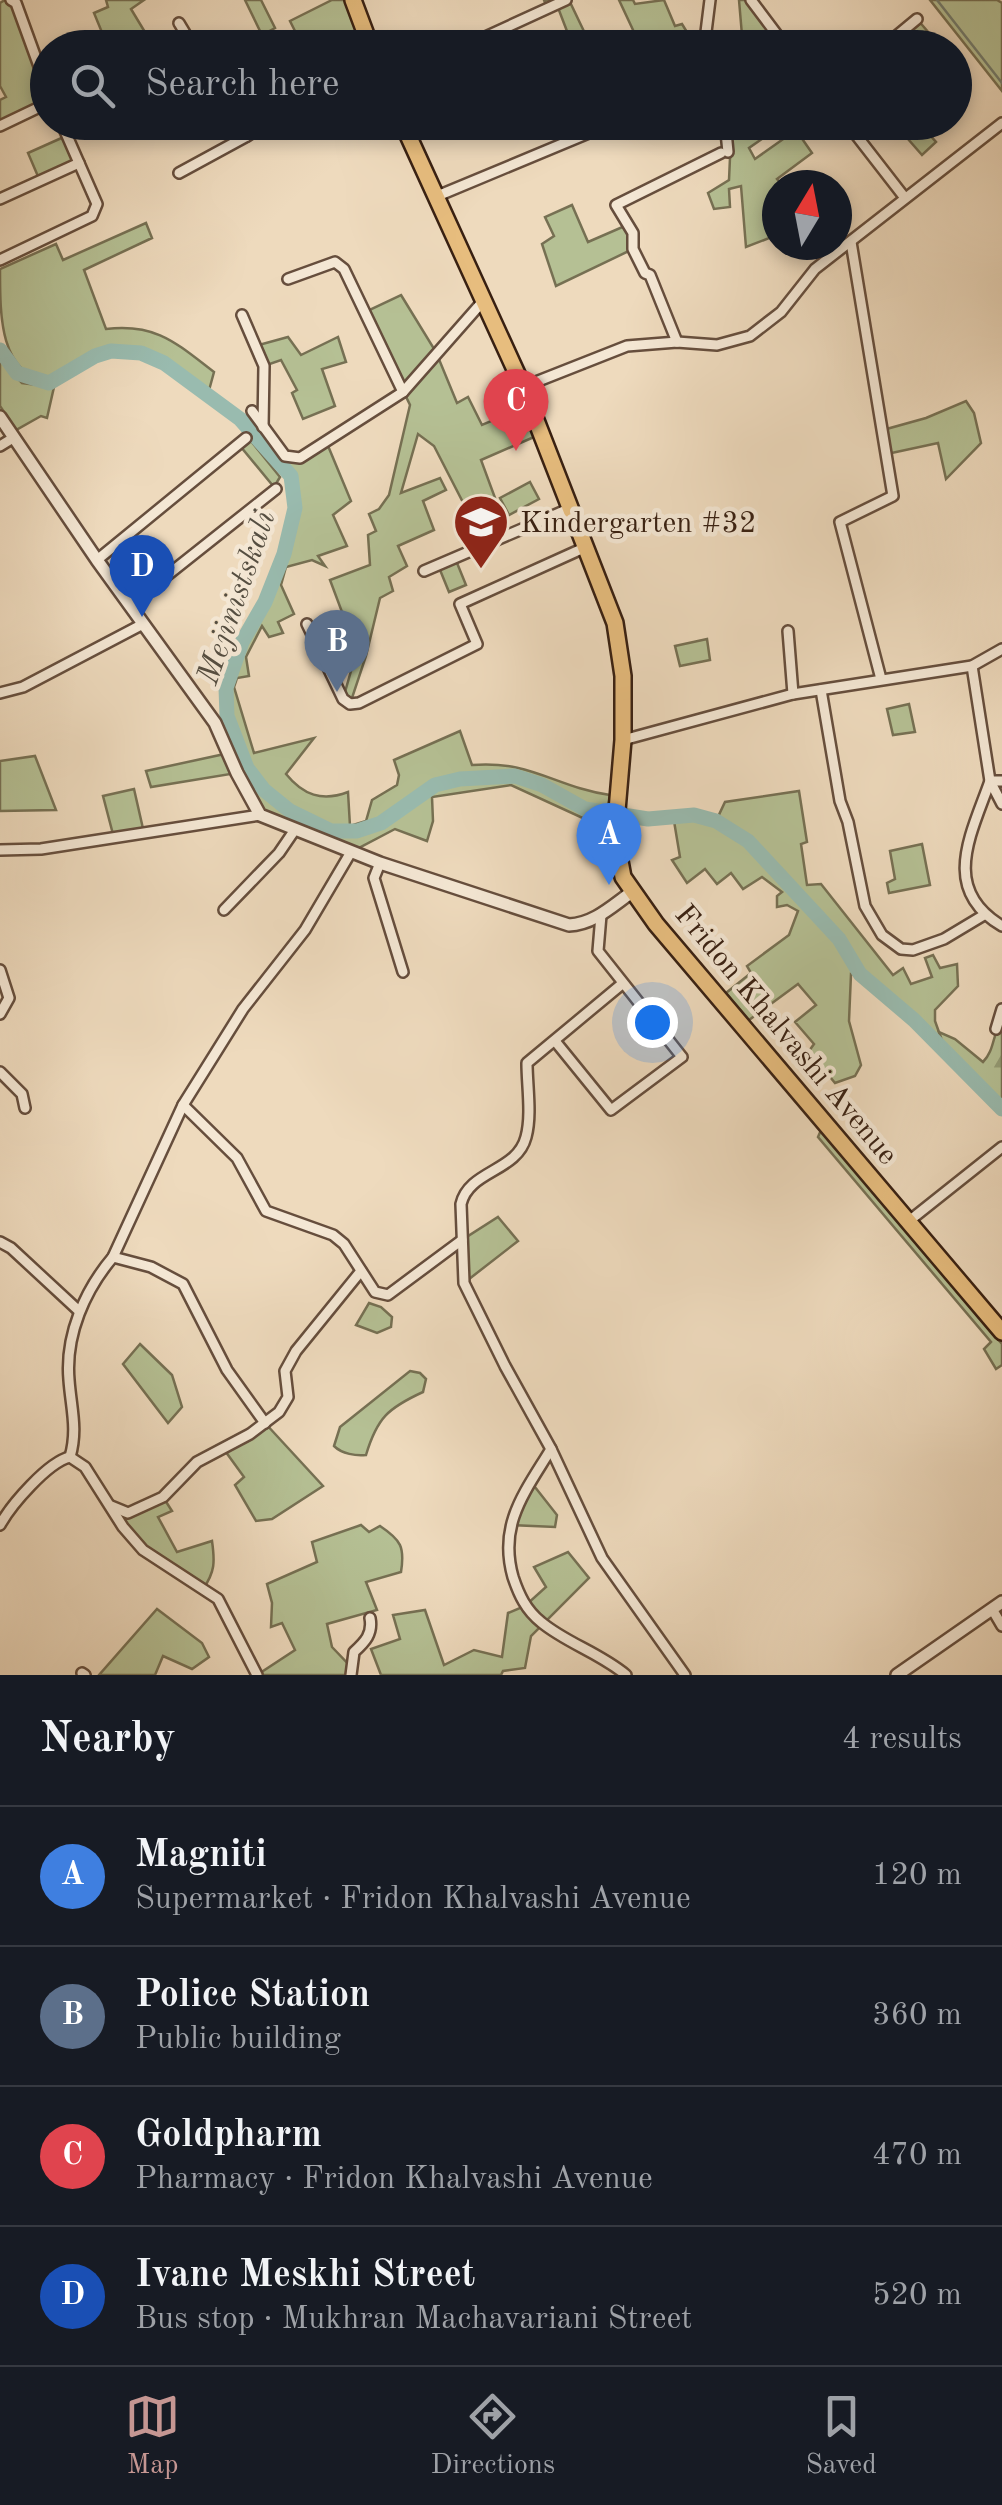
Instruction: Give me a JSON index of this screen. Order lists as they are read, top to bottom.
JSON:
{
  "streets": {
    "highway": ["Fridon Khalvashi Avenue"]
  },
  "water": ["Mejinistskali"],
  "places": {
    "school or university": ["Kindergarten #32"]
  },
  "north": "top",
  "page": {
    "search": "Search here",
    "pins": [
      "C",
      "D",
      "B",
      "A"
    ],
    "heading": ["Nearby", "4 results"],
    "list": [
      {
        "mark": "A",
        "name": "Magniti",
        "note": "Supermarket · Fridon Khalvashi Avenue",
        "value": "120 m"
      },
      {
        "mark": "B",
        "name": "Police Station",
        "note": "Public building",
        "value": "360 m"
      },
      {
        "mark": "C",
        "name": "Goldpharm",
        "note": "Pharmacy · Fridon Khalvashi Avenue",
        "value": "470 m"
      },
      {
        "mark": "D",
        "name": "Ivane Meskhi Street",
        "note": "Bus stop · Mukhran Machavariani Street",
        "value": "520 m"
      }
    ],
    "nav": ["Map", "Directions", "Saved"]
  }
}
